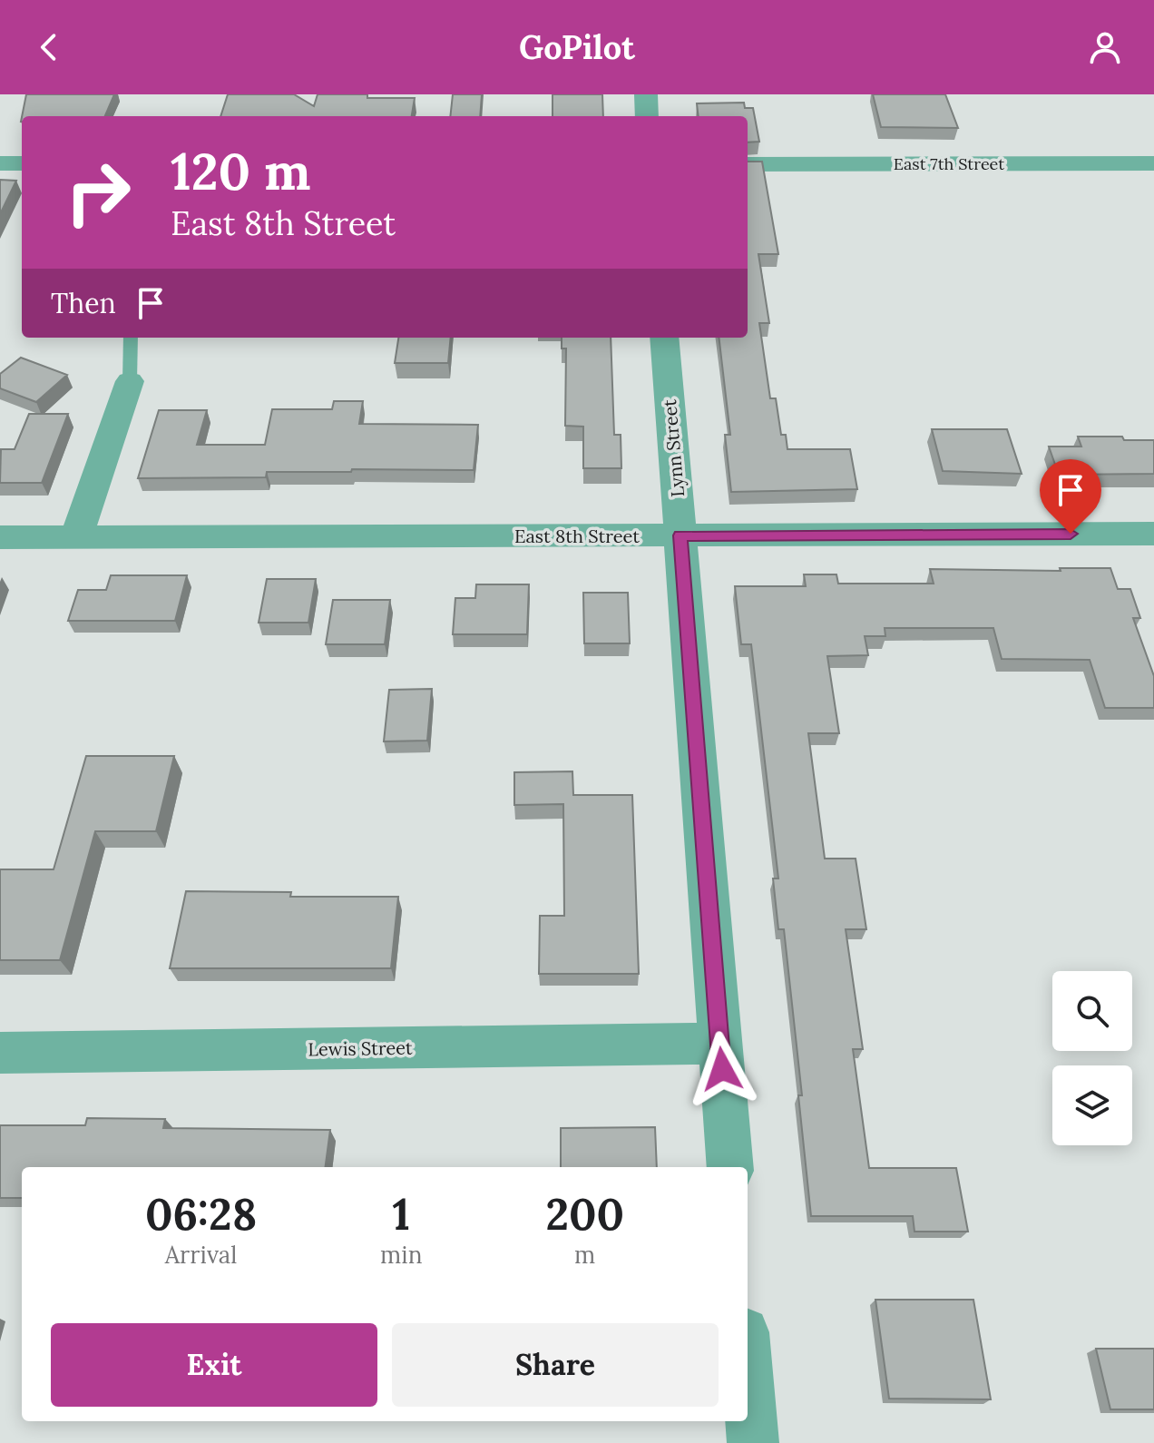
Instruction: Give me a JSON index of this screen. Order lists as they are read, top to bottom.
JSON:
{
  "streets": {
    "street": [
      "East 7th Street",
      "Lynn Street",
      "East 8th Street",
      "Lewis Street"
    ]
  },
  "crossings": [
    ["Lynn Street", "East 8th Street"],
    ["Lynn Street", "Lewis Street"]
  ],
  "page": {
    "header": "GoPilot",
    "turn": ["120 m", "East 8th Street"],
    "then": "Then",
    "eta": [
      "06:28",
      "Arrival",
      "1",
      "min",
      "200",
      "m"
    ],
    "buttons": ["Exit", "Share"]
  }
}
